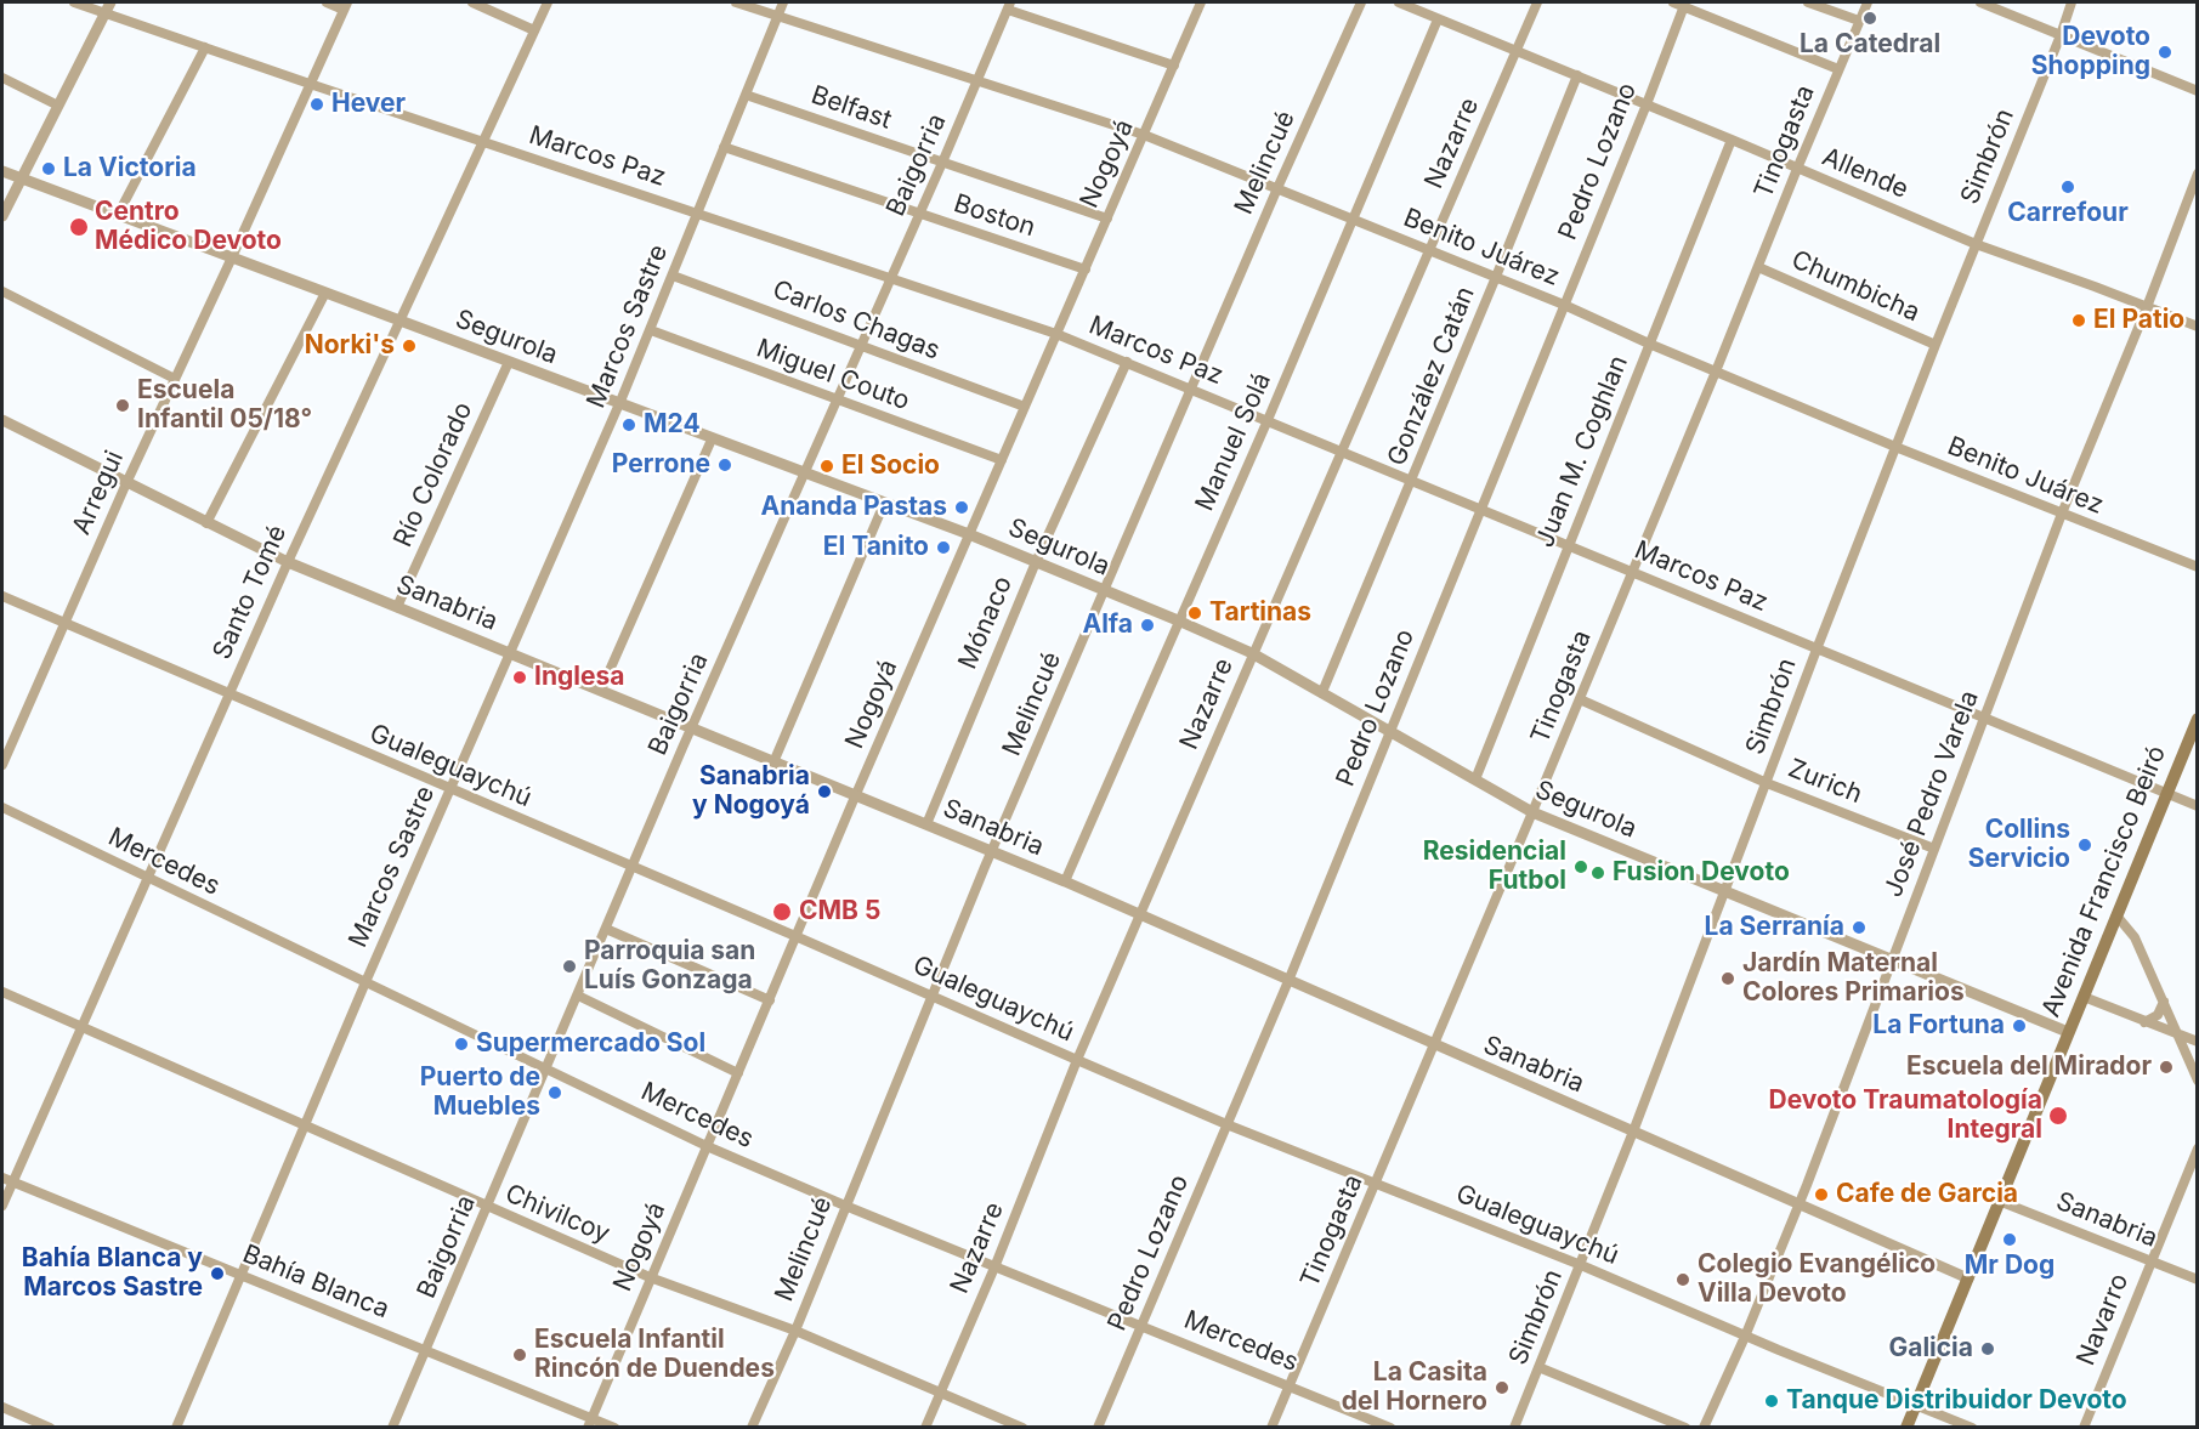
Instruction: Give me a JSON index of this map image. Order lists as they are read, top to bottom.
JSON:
{
  "streets": {
    "main road": ["Avenida Francisco Beiró"],
    "street": [
      "Belfast",
      "Tinogasta",
      "Nazarre",
      "Marcos Paz",
      "Simbrón",
      "Pedro Lozano",
      "Melincué",
      "Nogoyá",
      "Baigorria",
      "Allende",
      "Boston",
      "Benito Juárez",
      "Chumbicha",
      "Carlos Chagas",
      "Marcos Sastre",
      "Segurola",
      "Miguel Couto",
      "González Catán",
      "Manuel Solá",
      "Juan M. Coghlan",
      "Río Colorado",
      "Arregui",
      "Santo Tomé",
      "Sanabria",
      "Mónaco",
      "Gualeguaychú",
      "Zurich",
      "José Pedro Varela",
      "Mercedes",
      "Chivilcoy",
      "Bahía Blanca",
      "Navarro"
    ]
  },
  "crossings": [
    ["Belfast", "Nogoyá"],
    ["Belfast", "Baigorria"],
    ["Belfast", "Marcos Sastre"],
    ["Tinogasta", "Marcos Paz"],
    ["Tinogasta", "Allende"],
    ["Tinogasta", "Benito Juárez"],
    ["Tinogasta", "Chumbicha"],
    ["Tinogasta", "Segurola"],
    ["Tinogasta", "Sanabria"],
    ["Tinogasta", "Gualeguaychú"],
    ["Tinogasta", "Zurich"],
    ["Tinogasta", "Mercedes"],
    ["Nazarre", "Marcos Paz"],
    ["Nazarre", "Allende"],
    ["Nazarre", "Benito Juárez"],
    ["Nazarre", "Segurola"],
    ["Nazarre", "Sanabria"],
    ["Nazarre", "Gualeguaychú"],
    ["Nazarre", "Mercedes"],
    ["Nazarre", "Chivilcoy"],
    ["Marcos Paz", "Simbrón"],
    ["Marcos Paz", "Pedro Lozano"],
    ["Marcos Paz", "Melincué"],
    ["Marcos Paz", "Nogoyá"],
    ["Marcos Paz", "Baigorria"],
    ["Marcos Paz", "Marcos Sastre"],
    ["Marcos Paz", "González Catán"],
    ["Marcos Paz", "Manuel Solá"],
    ["Marcos Paz", "Juan M. Coghlan"],
    ["Marcos Paz", "Arregui"],
    ["Marcos Paz", "Santo Tomé"],
    ["Marcos Paz", "Mónaco"],
    ["Marcos Paz", "José Pedro Varela"],
    ["Marcos Paz", "Avenida Francisco Beiró"],
    ["Simbrón", "Allende"],
    ["Simbrón", "Benito Juárez"],
    ["Simbrón", "Chumbicha"],
    ["Simbrón", "Segurola"],
    ["Simbrón", "Sanabria"],
    ["Simbrón", "Gualeguaychú"],
    ["Simbrón", "Zurich"],
    ["Pedro Lozano", "Allende"],
    ["Pedro Lozano", "Benito Juárez"],
    ["Pedro Lozano", "Segurola"],
    ["Pedro Lozano", "Sanabria"],
    ["Pedro Lozano", "Gualeguaychú"],
    ["Pedro Lozano", "Mercedes"],
    ["Melincué", "Benito Juárez"],
    ["Melincué", "Segurola"],
    ["Melincué", "Sanabria"],
    ["Melincué", "Gualeguaychú"],
    ["Melincué", "Mercedes"],
    ["Melincué", "Chivilcoy"],
    ["Nogoyá", "Boston"],
    ["Nogoyá", "Benito Juárez"],
    ["Nogoyá", "Carlos Chagas"],
    ["Nogoyá", "Segurola"],
    ["Nogoyá", "Miguel Couto"],
    ["Nogoyá", "Sanabria"],
    ["Nogoyá", "Gualeguaychú"],
    ["Nogoyá", "Mercedes"],
    ["Nogoyá", "Chivilcoy"],
    ["Nogoyá", "Bahía Blanca"],
    ["Baigorria", "Boston"],
    ["Baigorria", "Benito Juárez"],
    ["Baigorria", "Carlos Chagas"],
    ["Baigorria", "Segurola"],
    ["Baigorria", "Miguel Couto"],
    ["Baigorria", "Sanabria"],
    ["Baigorria", "Gualeguaychú"],
    ["Baigorria", "Mercedes"],
    ["Baigorria", "Chivilcoy"],
    ["Baigorria", "Bahía Blanca"],
    ["Allende", "González Catán"],
    ["Allende", "Manuel Solá"],
    ["Allende", "Juan M. Coghlan"],
    ["Allende", "José Pedro Varela"],
    ["Boston", "Marcos Sastre"],
    ["Benito Juárez", "Marcos Sastre"],
    ["Benito Juárez", "González Catán"],
    ["Benito Juárez", "Manuel Solá"],
    ["Benito Juárez", "Juan M. Coghlan"],
    ["Benito Juárez", "José Pedro Varela"],
    ["Carlos Chagas", "Marcos Sastre"],
    ["Marcos Sastre", "Segurola"],
    ["Marcos Sastre", "Miguel Couto"],
    ["Marcos Sastre", "Sanabria"],
    ["Marcos Sastre", "Gualeguaychú"],
    ["Marcos Sastre", "Mercedes"],
    ["Marcos Sastre", "Chivilcoy"],
    ["Marcos Sastre", "Bahía Blanca"],
    ["Segurola", "González Catán"],
    ["Segurola", "Manuel Solá"],
    ["Segurola", "Juan M. Coghlan"],
    ["Segurola", "Río Colorado"],
    ["Segurola", "Arregui"],
    ["Segurola", "Santo Tomé"],
    ["Segurola", "Mónaco"],
    ["Segurola", "José Pedro Varela"],
    ["Segurola", "Avenida Francisco Beiró"],
    ["Manuel Solá", "Sanabria"],
    ["Río Colorado", "Sanabria"],
    ["Arregui", "Sanabria"],
    ["Arregui", "Gualeguaychú"],
    ["Santo Tomé", "Sanabria"],
    ["Santo Tomé", "Gualeguaychú"],
    ["Santo Tomé", "Mercedes"],
    ["Santo Tomé", "Chivilcoy"],
    ["Santo Tomé", "Bahía Blanca"],
    ["Sanabria", "Mónaco"],
    ["Sanabria", "José Pedro Varela"],
    ["Sanabria", "Avenida Francisco Beiró"],
    ["Sanabria", "Navarro"],
    ["Gualeguaychú", "José Pedro Varela"],
    ["Gualeguaychú", "Avenida Francisco Beiró"],
    ["Zurich", "José Pedro Varela"]
  ],
  "places": [
    "La Catedral",
    "Devoto Shopping",
    "Hever",
    "La Victoria",
    "Carrefour",
    "Centro Médico Devoto",
    "El Patio",
    "Norki's",
    "Escuela Infantil 05/18°",
    "M24",
    "Perrone",
    "El Socio",
    "Ananda Pastas",
    "El Tanito",
    "Tartinas",
    "Alfa",
    "Inglesa",
    "Sanabria y Nogoyá",
    "Collins Servicio",
    "Residencial Futbol",
    "Fusion Devoto",
    "CMB 5",
    "La Serranía",
    "Parroquia san Luís Gonzaga",
    "Jardín Maternal Colores Primarios",
    "La Fortuna",
    "Supermercado Sol",
    "Escuela del Mirador",
    "Puerto de Muebles",
    "Devoto Traumatología Integral",
    "Cafe de Garcia",
    "Mr Dog",
    "Bahía Blanca y Marcos Sastre",
    "Colegio Evangélico Villa Devoto",
    "Galicia",
    "Escuela Infantil Rincón de Duendes",
    "La Casita del Hornero",
    "Tanque Distribuidor Devoto"
  ]
}
